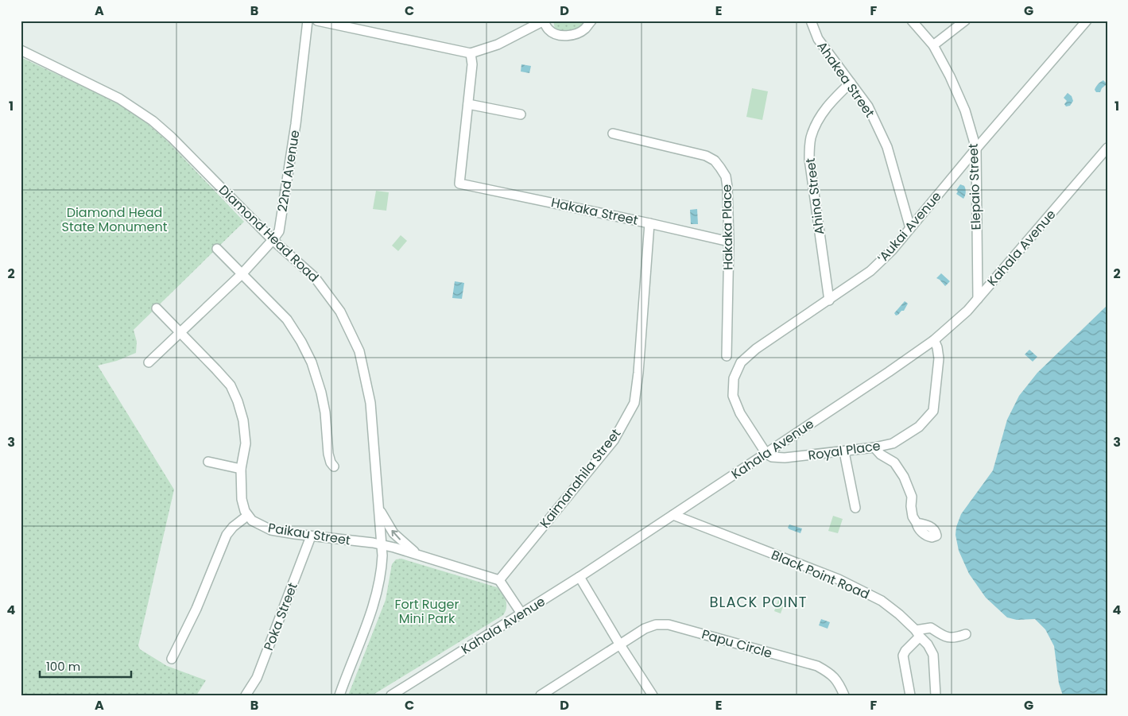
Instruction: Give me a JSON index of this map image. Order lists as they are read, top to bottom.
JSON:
{
  "streets": {
    "street": [
      "Ahakea Street",
      "22nd Avenue",
      "Elepaio Street",
      "Ahina Street",
      "Hakaka Street",
      "Hakaka Place",
      "ʻAukai Avenue",
      "Diamond Head Road",
      "Kahala Avenue",
      "Royal Place",
      "Kaimanahila Street",
      "Paikau Street",
      "Black Point Road",
      "Poka Street",
      "Papu Circle"
    ]
  },
  "crossings": [
    ["Ahakea Street", "Ahina Street"],
    ["Ahakea Street", "ʻAukai Avenue"],
    ["22nd Avenue", "Diamond Head Road"],
    ["Elepaio Street", "ʻAukai Avenue"],
    ["Elepaio Street", "Kahala Avenue"],
    ["Ahina Street", "ʻAukai Avenue"],
    ["Hakaka Street", "Hakaka Place"],
    ["Hakaka Street", "Kaimanahila Street"],
    ["ʻAukai Avenue", "Kahala Avenue"],
    ["ʻAukai Avenue", "Royal Place"],
    ["Diamond Head Road", "Paikau Street"],
    ["Kahala Avenue", "Royal Place"],
    ["Kahala Avenue", "Black Point Road"],
    ["Kaimanahila Street", "Paikau Street"],
    ["Paikau Street", "Poka Street"]
  ],
  "districts": ["BLACK POINT"],
  "parks": ["Diamond Head State Monument", "Fort Ruger Mini Park"],
  "scale_bar": "100 m",
  "grid": {
    "columns": [
      "A",
      "B",
      "C",
      "D",
      "E",
      "F",
      "G"
    ],
    "rows": [
      "1",
      "2",
      "3",
      "4"
    ]
  }
}
